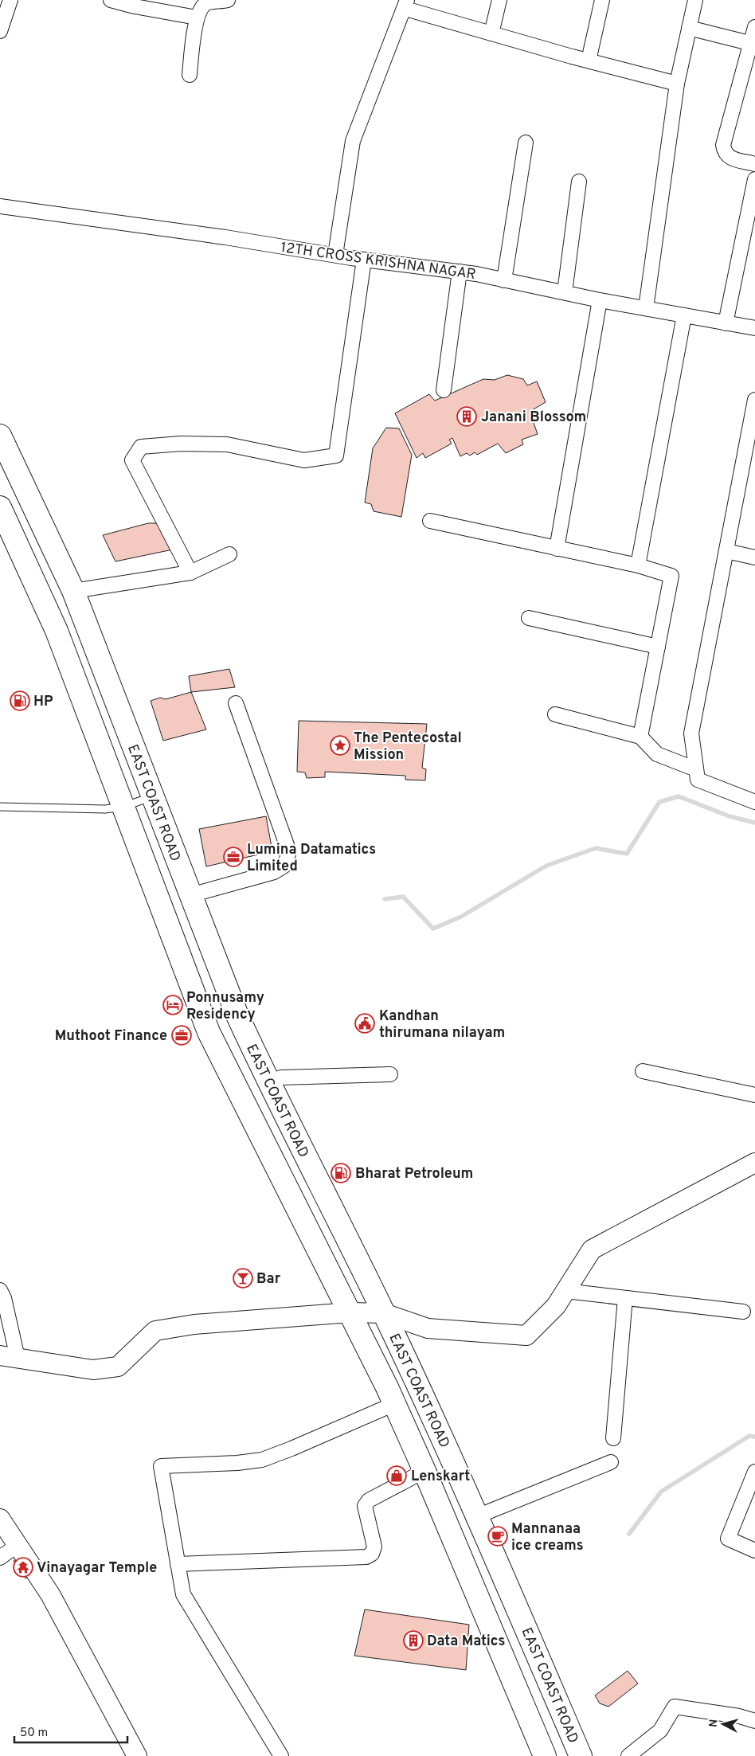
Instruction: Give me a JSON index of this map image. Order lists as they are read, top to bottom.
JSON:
{
  "streets": {
    "highway": ["EAST COAST ROAD"],
    "street": ["12TH CROSS KRISHNA NAGAR"]
  },
  "places": {
    "building": ["Janani Blossom", "Data Matics"],
    "fuel station": ["HP", "Bharat Petroleum"],
    "place": ["The Pentecostal Mission"],
    "office": ["Lumina Datamatics Limited", "Muthoot Finance"],
    "hotel": ["Ponnusamy Residency"],
    "public building": ["Kandhan thirumana nilayam"],
    "bar": ["Bar"],
    "shop": ["Lenskart"],
    "cafe": ["Mannanaa ice creams"],
    "temple": ["Vinayagar Temple"]
  },
  "scale_bar": "50 m",
  "north": "left"
}
